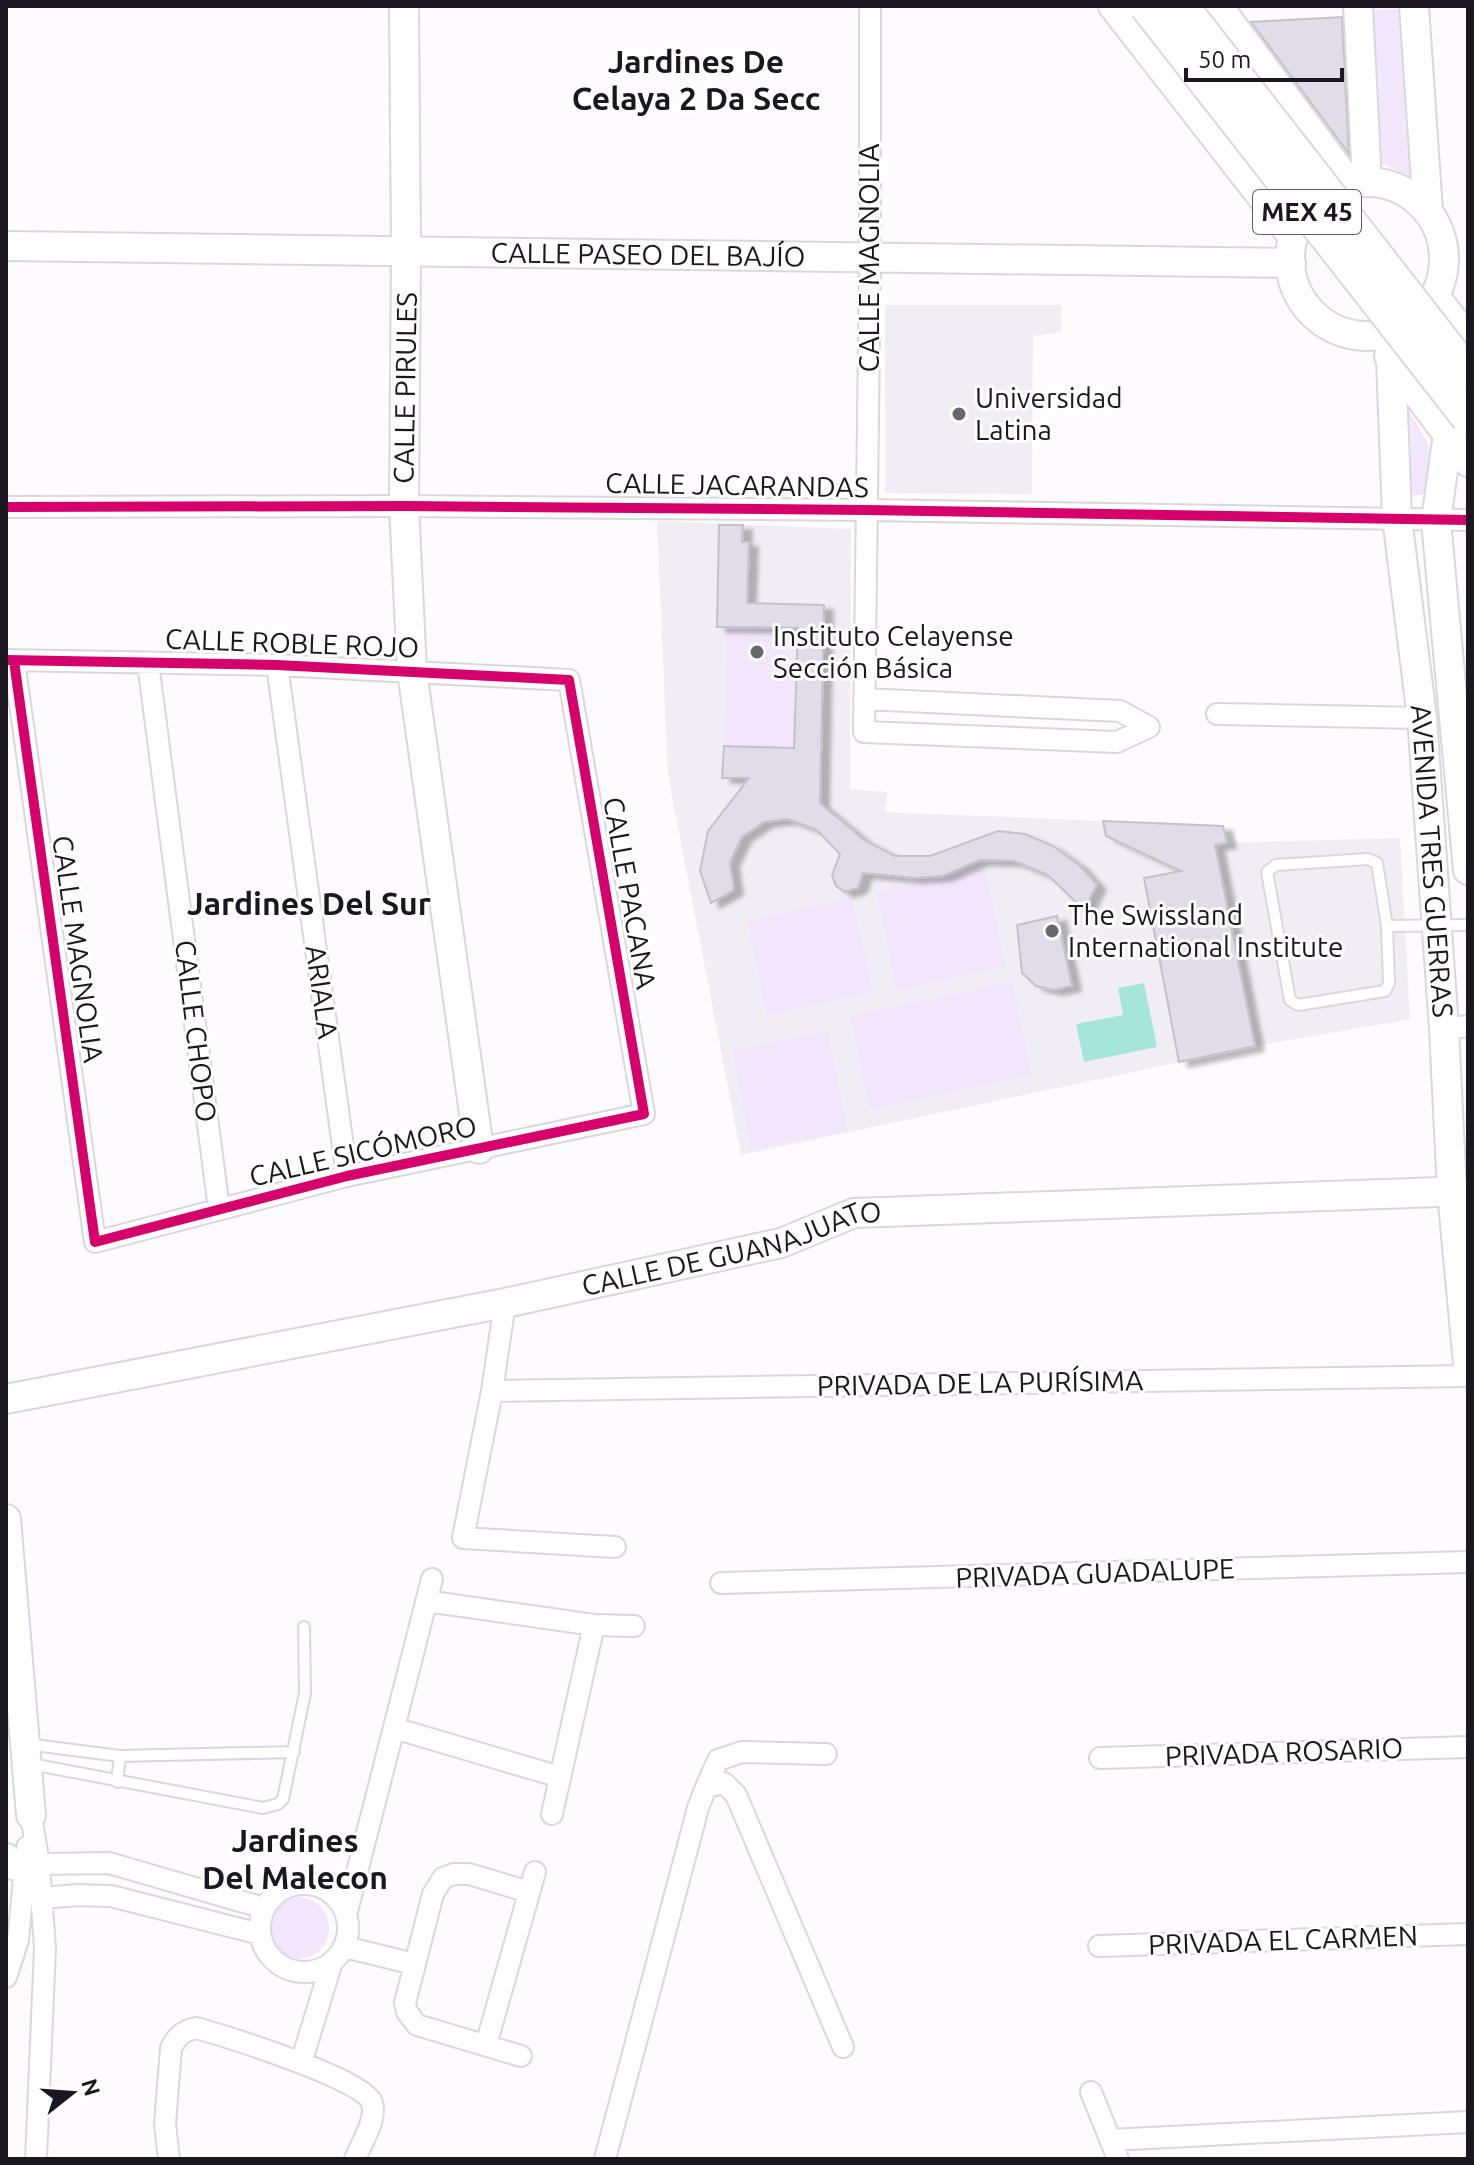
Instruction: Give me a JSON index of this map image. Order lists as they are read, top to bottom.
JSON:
{
  "streets": {
    "main road": [
      "MEX 45",
      "CALLE PASEO DEL BAJÍO",
      "CALLE PIRULES",
      "AVENIDA TRES GUERRAS",
      "CALLE DE GUANAJUATO"
    ],
    "street": [
      "CALLE MAGNOLIA",
      "CALLE JACARANDAS",
      "CALLE ROBLE ROJO",
      "CALLE PACANA",
      "ARIALA",
      "CALLE CHOPO",
      "CALLE SICÓMORO",
      "PRIVADA DE LA PURÍSIMA",
      "PRIVADA GUADALUPE",
      "PRIVADA ROSARIO",
      "PRIVADA EL CARMEN"
    ]
  },
  "crossings": [
    ["MEX 45", "AVENIDA TRES GUERRAS"],
    ["CALLE PASEO DEL BAJÍO", "CALLE MAGNOLIA"],
    ["CALLE PASEO DEL BAJÍO", "CALLE PIRULES"],
    ["CALLE MAGNOLIA", "CALLE JACARANDAS"],
    ["CALLE MAGNOLIA", "CALLE ROBLE ROJO"],
    ["CALLE MAGNOLIA", "CALLE SICÓMORO"],
    ["CALLE PIRULES", "CALLE JACARANDAS"],
    ["CALLE PIRULES", "CALLE ROBLE ROJO"],
    ["CALLE PIRULES", "CALLE SICÓMORO"],
    ["CALLE JACARANDAS", "AVENIDA TRES GUERRAS"],
    ["CALLE ROBLE ROJO", "CALLE PACANA"],
    ["CALLE ROBLE ROJO", "ARIALA"],
    ["CALLE ROBLE ROJO", "CALLE CHOPO"],
    ["AVENIDA TRES GUERRAS", "CALLE DE GUANAJUATO"],
    ["CALLE PACANA", "CALLE SICÓMORO"],
    ["ARIALA", "CALLE SICÓMORO"],
    ["CALLE CHOPO", "CALLE SICÓMORO"]
  ],
  "districts": ["Jardines De Celaya 2 Da Secc", "Jardines Del Sur", "Jardines Del Malecon"],
  "places": ["Universidad Latina", "Instituto Celayense Sección Básica", "The Swissland International Institute"],
  "scale_bar": "50 m",
  "north": "right"
}
